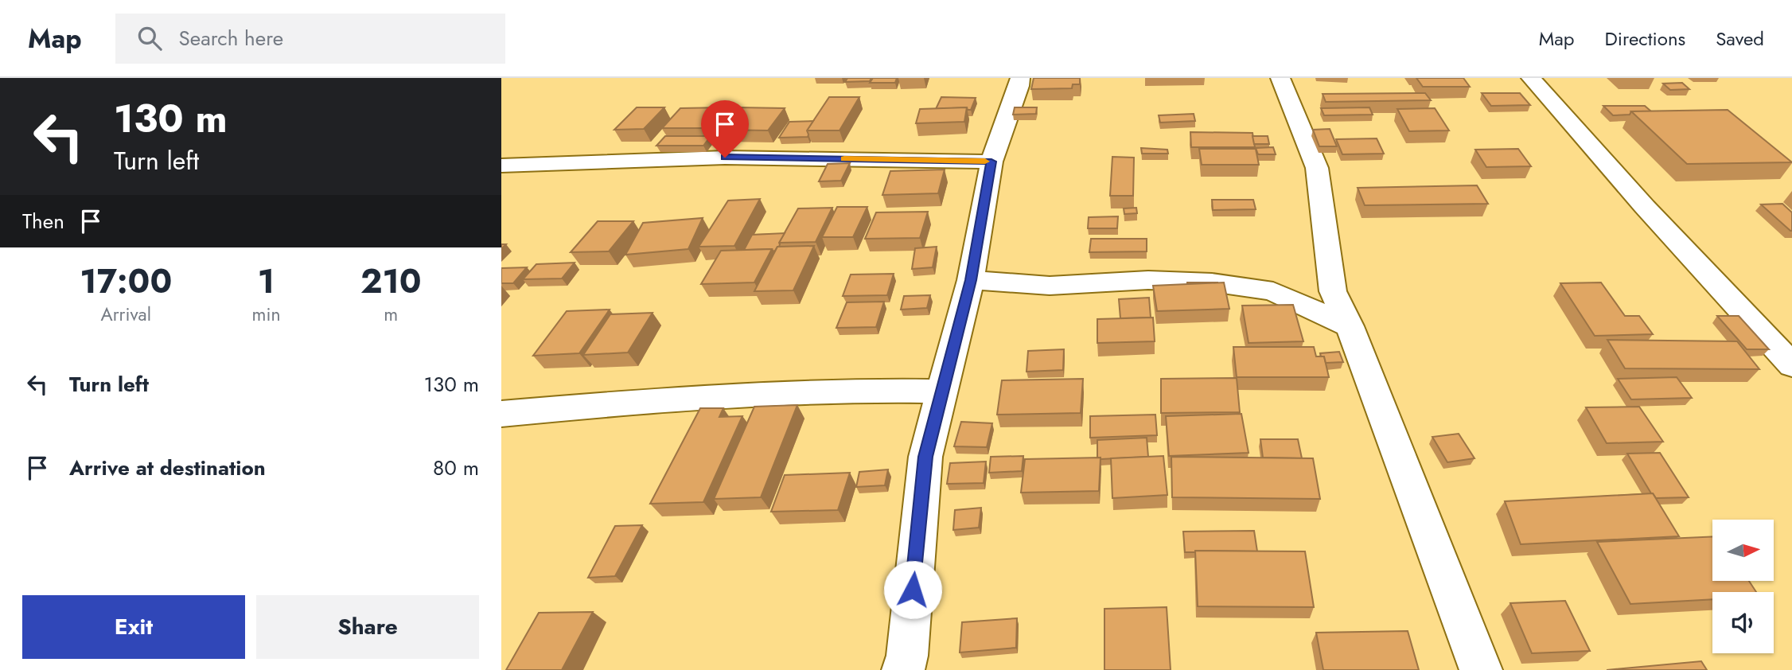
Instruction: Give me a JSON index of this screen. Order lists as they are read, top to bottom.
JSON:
{
  "north": "right",
  "page": {
    "header": "Map",
    "search": "Search here",
    "nav": ["Map", "Directions", "Saved"],
    "turn": ["130 m", "Turn left"],
    "then": "Then",
    "eta": [
      "17:00",
      "Arrival",
      "1",
      "min",
      "210",
      "m"
    ],
    "list": [
      {
        "name": "Turn left",
        "value": "130 m"
      },
      {
        "name": "Arrive at destination",
        "value": "80 m"
      }
    ],
    "buttons": ["Exit", "Share"]
  }
}
